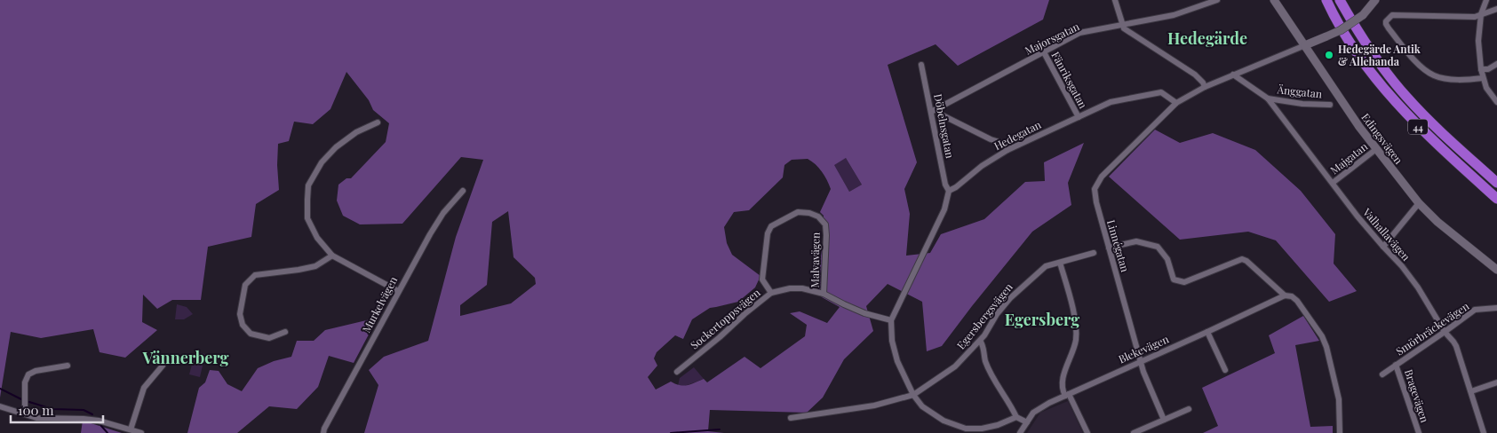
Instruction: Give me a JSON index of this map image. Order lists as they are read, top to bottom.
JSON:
{
  "streets": {
    "highway": ["44"],
    "street": [
      "Majorsgatan",
      "Fänriksgatan",
      "Änggatan",
      "Döbelnsgatan",
      "Hedegatan",
      "Edingsvägen",
      "Majgatan",
      "Valhallavägen",
      "Linnégatan",
      "Malvavägen",
      "Murkelvägen",
      "Egersbergsvägen",
      "Sockertoppsvägen",
      "Smörbräckevägen",
      "Blekevägen",
      "Bragevägen"
    ]
  },
  "crossings": [
    ["Majorsgatan", "Fänriksgatan"],
    ["Majorsgatan", "Döbelnsgatan"],
    ["Fänriksgatan", "Hedegatan"],
    ["Änggatan", "Valhallavägen"],
    ["Döbelnsgatan", "Hedegatan"],
    ["Hedegatan", "Linnégatan"],
    ["Edingsvägen", "Majgatan"],
    ["Majgatan", "Valhallavägen"],
    ["Valhallavägen", "Smörbräckevägen"],
    ["Linnégatan", "Blekevägen"],
    ["Malvavägen", "Sockertoppsvägen"],
    ["Smörbräckevägen", "Bragevägen"]
  ],
  "districts": ["Hedegärde", "Egersberg", "Vännerberg"],
  "places": ["Hedegärde Antik & Allehanda"],
  "scale_bar": "100 m"
}
